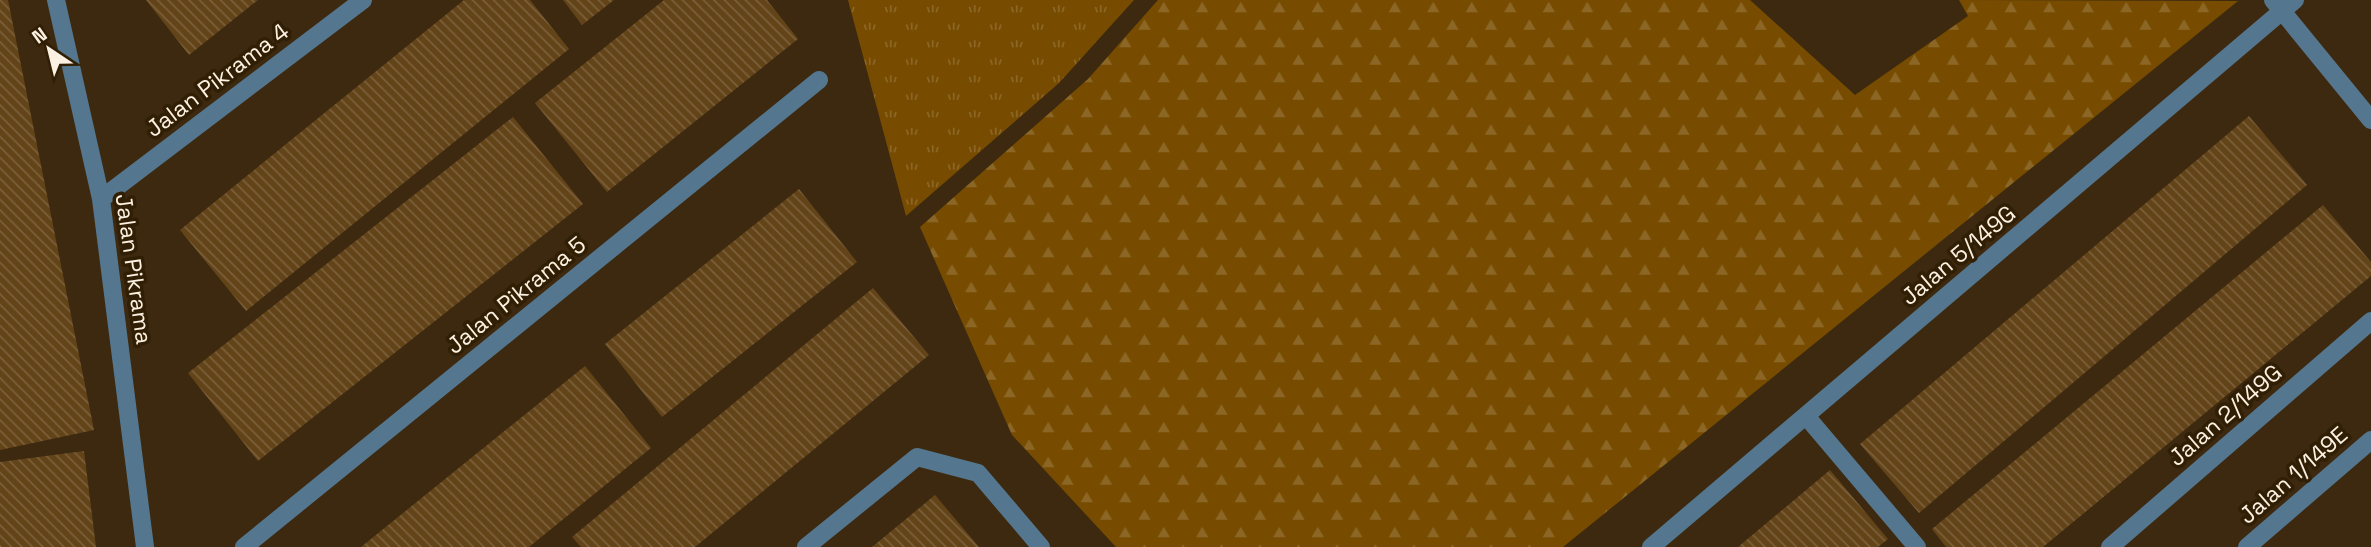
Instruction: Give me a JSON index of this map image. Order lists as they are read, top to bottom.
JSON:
{
  "streets": {
    "street": [
      "Jalan Pikrama 4",
      "Jalan 5/149G",
      "Jalan Pikrama",
      "Jalan Pikrama 5",
      "Jalan 2/149G",
      "Jalan 1/149E"
    ]
  },
  "crossings": [
    ["Jalan Pikrama 4", "Jalan Pikrama"]
  ],
  "north": "top left"
}
